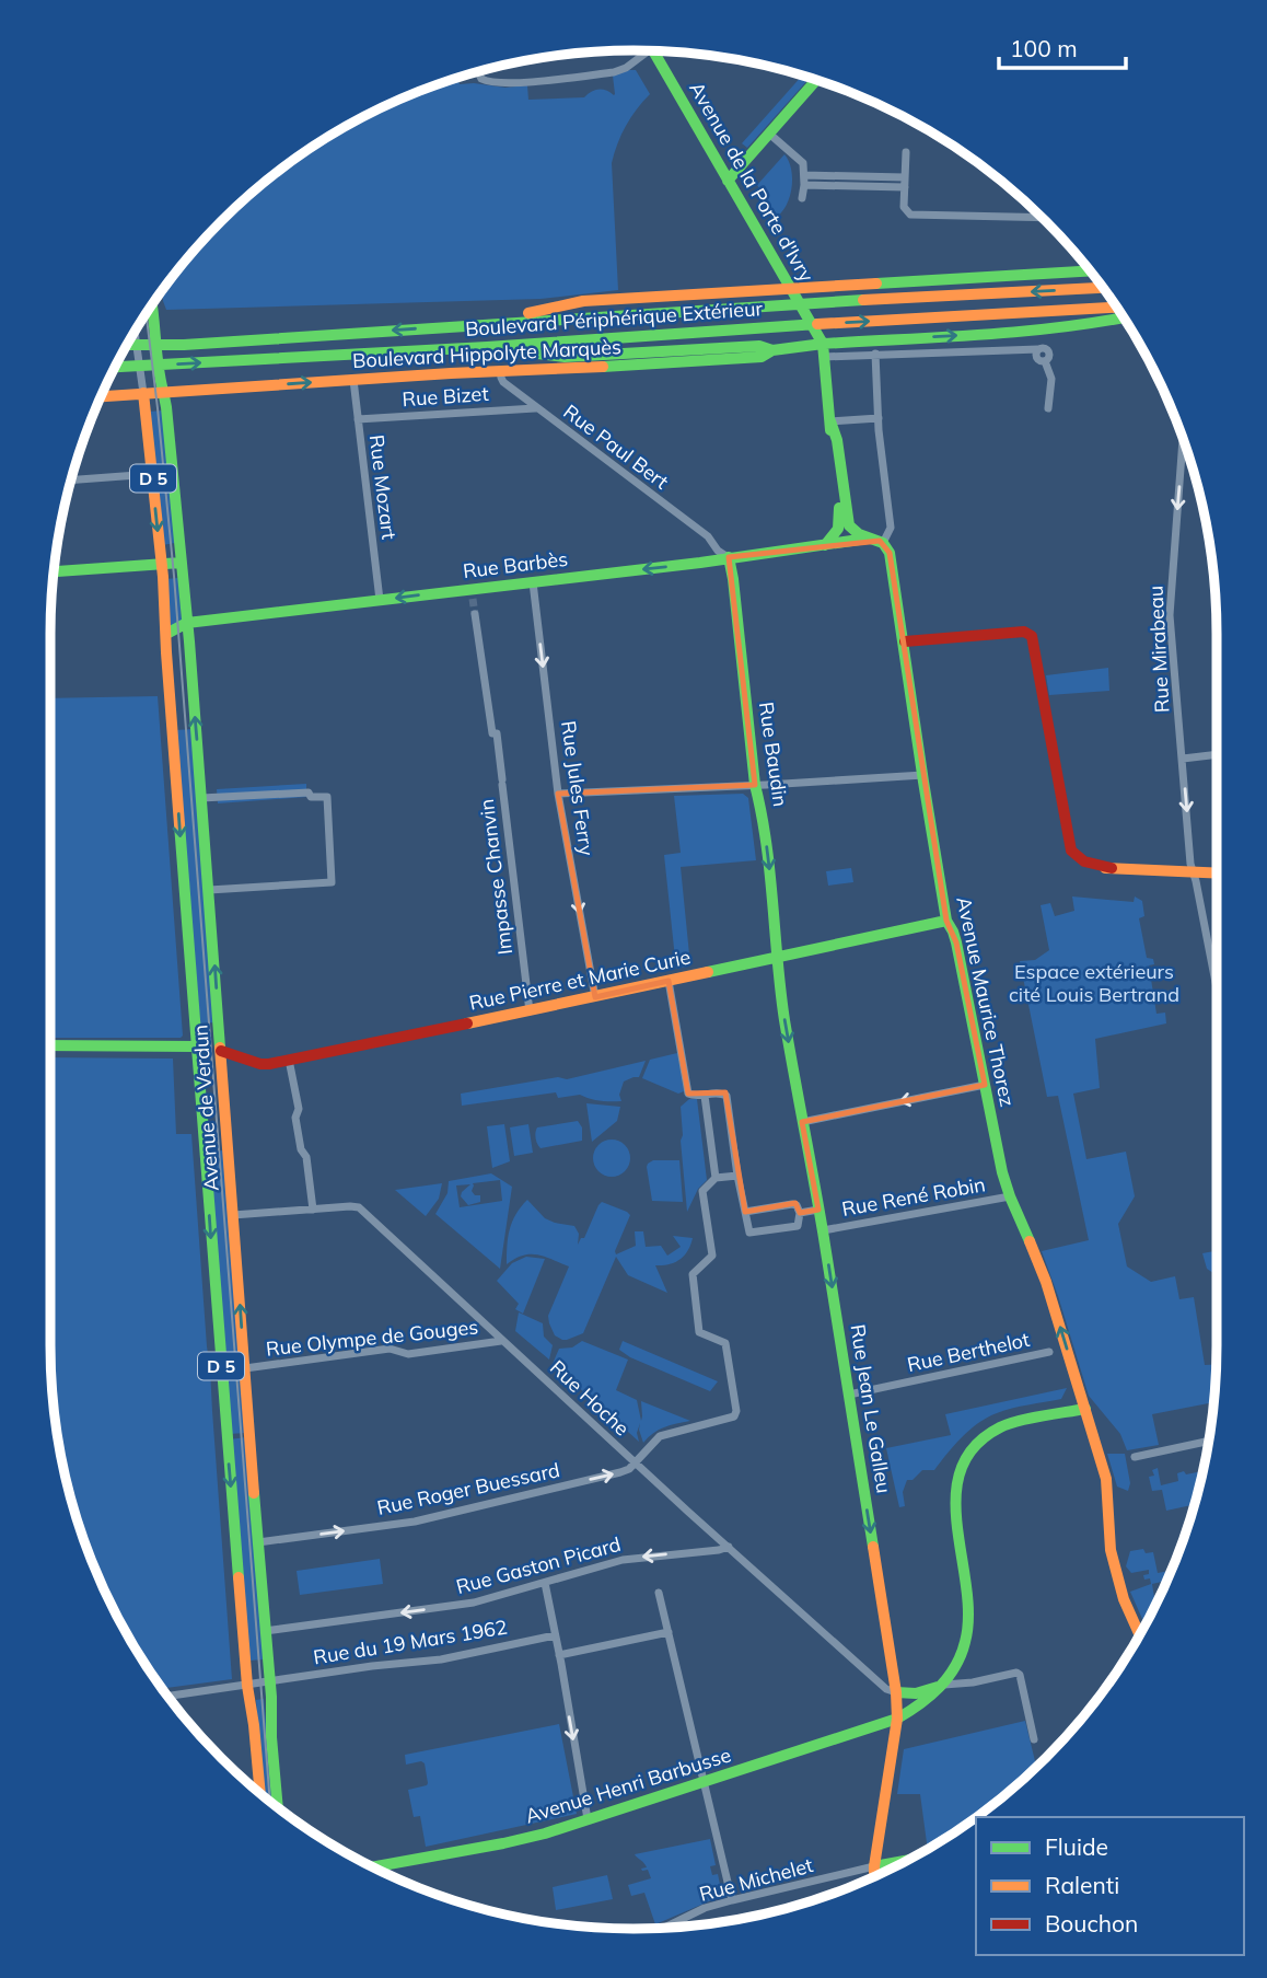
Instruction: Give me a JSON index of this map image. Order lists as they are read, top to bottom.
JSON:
{
  "streets": {
    "main road": [
      "Avenue de la Porte d'Ivry",
      "Boulevard Périphérique Extérieur",
      "Boulevard Hippolyte Marquès",
      "D 5",
      "Rue Barbès",
      "Rue Baudin",
      "Rue Pierre et Marie Curie",
      "Avenue Maurice Thorez",
      "Avenue de Verdun",
      "Rue Jean Le Galleu",
      "Avenue Henri Barbusse"
    ],
    "street": [
      "Rue Bizet",
      "Rue Paul Bert",
      "Rue Mozart",
      "Rue Mirabeau",
      "Rue Jules Ferry",
      "Impasse Chanvin",
      "Rue René Robin",
      "Rue Olympe de Gouges",
      "Rue Berthelot",
      "Rue Hoche",
      "Rue Roger Buessard",
      "Rue Gaston Picard",
      "Rue du 19 Mars 1962",
      "Rue Michelet"
    ]
  },
  "crossings": [
    ["Avenue de la Porte d'Ivry", "Boulevard Hippolyte Marquès"],
    ["Boulevard Hippolyte Marquès", "Rue Paul Bert"],
    ["Boulevard Hippolyte Marquès", "Rue Mozart"],
    ["Boulevard Hippolyte Marquès", "Avenue de Verdun"],
    ["Rue Bizet", "Rue Paul Bert"],
    ["Rue Bizet", "Rue Mozart"],
    ["Rue Paul Bert", "Rue Barbès"],
    ["Rue Paul Bert", "Rue Baudin"],
    ["Rue Mozart", "Rue Barbès"],
    ["Rue Barbès", "Rue Baudin"],
    ["Rue Barbès", "Rue Jules Ferry"],
    ["Rue Barbès", "Avenue de Verdun"],
    ["Rue Baudin", "Rue Pierre et Marie Curie"],
    ["Rue Baudin", "Rue Jean Le Galleu"],
    ["Rue Jules Ferry", "Rue Pierre et Marie Curie"],
    ["Impasse Chanvin", "Rue Pierre et Marie Curie"],
    ["Rue Pierre et Marie Curie", "Avenue Maurice Thorez"],
    ["Rue Pierre et Marie Curie", "Avenue de Verdun"],
    ["Rue Pierre et Marie Curie", "Rue Jean Le Galleu"],
    ["Avenue Maurice Thorez", "Rue René Robin"],
    ["Avenue de Verdun", "Rue Olympe de Gouges"],
    ["Avenue de Verdun", "Rue Hoche"],
    ["Avenue de Verdun", "Rue Roger Buessard"],
    ["Avenue de Verdun", "Rue Gaston Picard"],
    ["Avenue de Verdun", "Rue du 19 Mars 1962"],
    ["Rue René Robin", "Rue Jean Le Galleu"],
    ["Rue Olympe de Gouges", "Rue Hoche"],
    ["Rue Berthelot", "Rue Jean Le Galleu"],
    ["Rue Hoche", "Rue Jean Le Galleu"],
    ["Rue Hoche", "Rue Roger Buessard"],
    ["Rue Hoche", "Rue Gaston Picard"],
    ["Rue Jean Le Galleu", "Avenue Henri Barbusse"],
    ["Rue Jean Le Galleu", "Rue Michelet"]
  ],
  "one_way": [
    "Rue Barbès",
    "Rue Mirabeau",
    "Rue Baudin",
    "Rue Jules Ferry",
    "Rue Jean Le Galleu",
    "Rue Roger Buessard",
    "Rue Gaston Picard"
  ],
  "parks": ["Espace extérieurs cité Louis Bertrand"],
  "legend": ["Fluide", "Ralenti", "Bouchon"],
  "scale_bar": "100 m"
}
